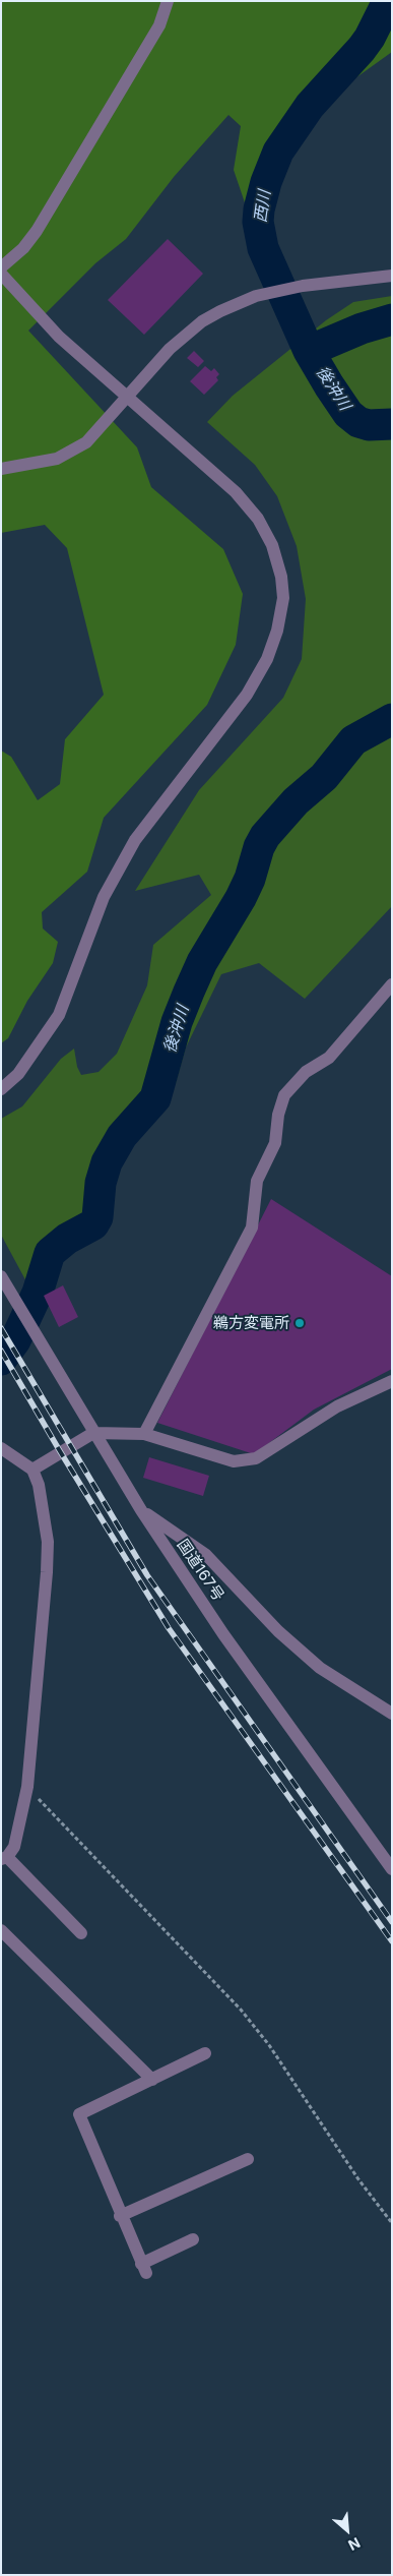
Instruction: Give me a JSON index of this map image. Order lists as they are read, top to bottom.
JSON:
{
  "streets": {
    "street": ["国道167号"]
  },
  "water": ["西川", "後沖川"],
  "places": ["鵜方変電所"],
  "north": "bottom right"
}
